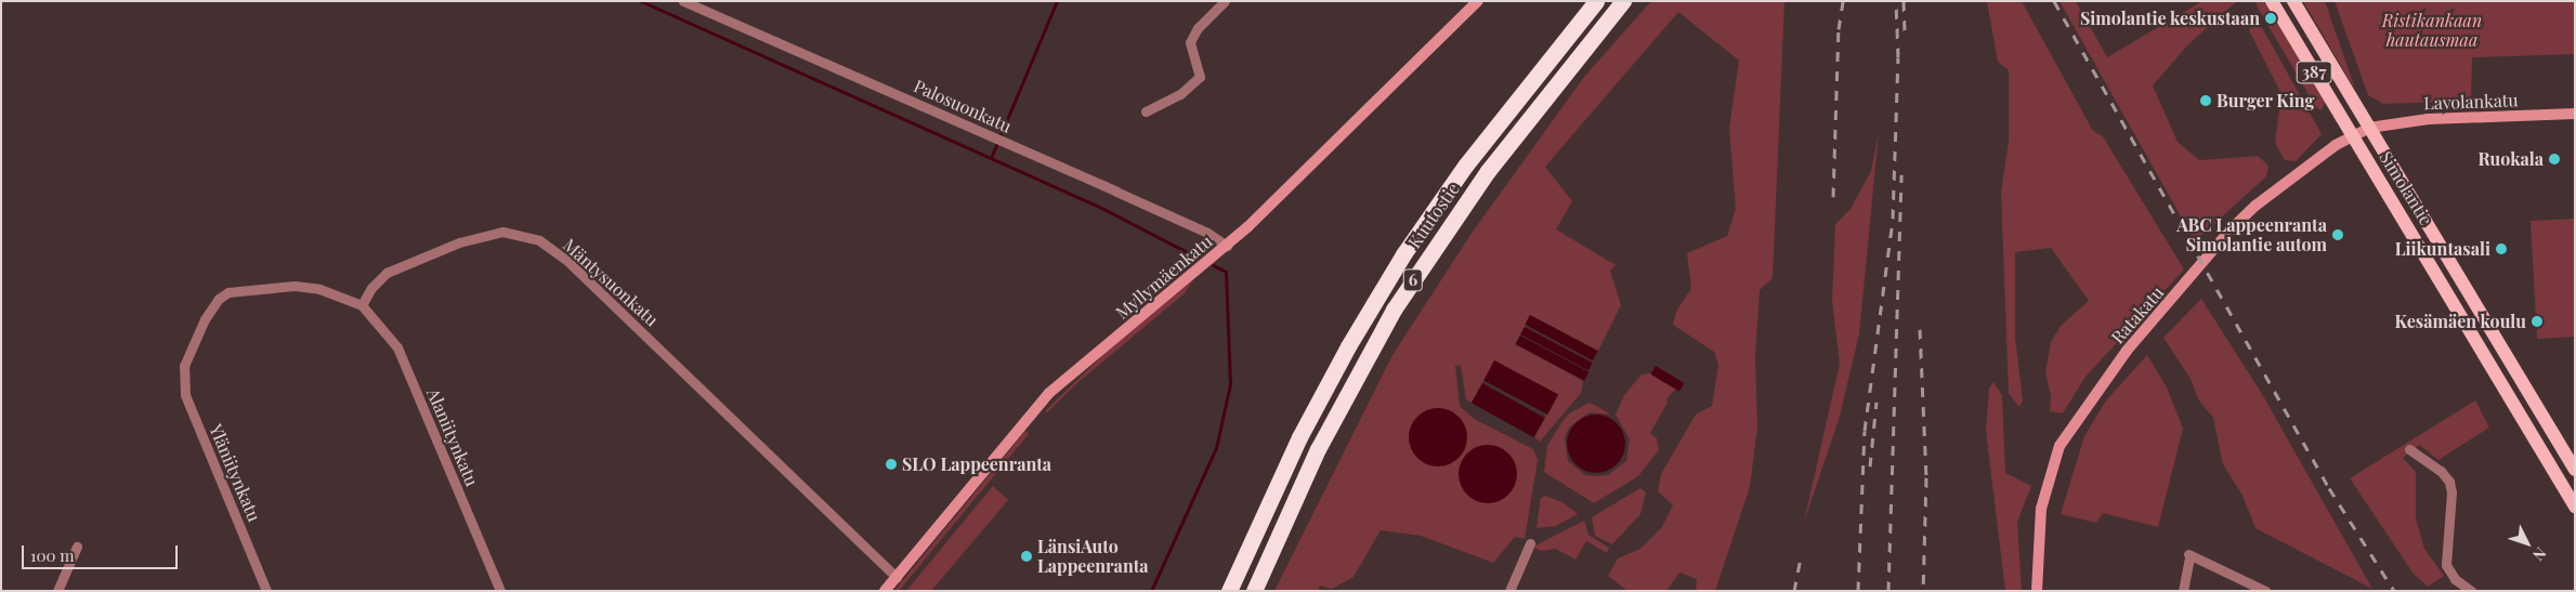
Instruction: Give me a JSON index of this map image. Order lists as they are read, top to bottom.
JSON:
{
  "streets": {
    "highway": ["Kuutostie", "6"],
    "main road": [
      "387",
      "Lavolankatu",
      "Simolantie",
      "Myllymäenkatu",
      "Ratakatu"
    ],
    "street": [
      "Palosuonkatu",
      "Mäntysuonkatu",
      "Alaniitynkatu",
      "Yläniitynkatu"
    ]
  },
  "crossings": [
    ["Lavolankatu", "Simolantie"],
    ["Lavolankatu", "Ratakatu"],
    ["Palosuonkatu", "Myllymäenkatu"],
    ["Simolantie", "Ratakatu"],
    ["Myllymäenkatu", "Mäntysuonkatu"],
    ["Mäntysuonkatu", "Alaniitynkatu"],
    ["Mäntysuonkatu", "Yläniitynkatu"],
    ["Alaniitynkatu", "Yläniitynkatu"]
  ],
  "parks": ["Ristikankaan hautausmaa"],
  "places": [
    "Simolantie keskustaan",
    "Burger King",
    "Ruokala",
    "ABC Lappeenranta Simolantie autom",
    "Liikuntasali",
    "Kesämäen koulu",
    "SLO Lappeenranta",
    "LänsiAuto Lappeenranta"
  ],
  "scale_bar": "100 m",
  "north": "bottom right"
}
